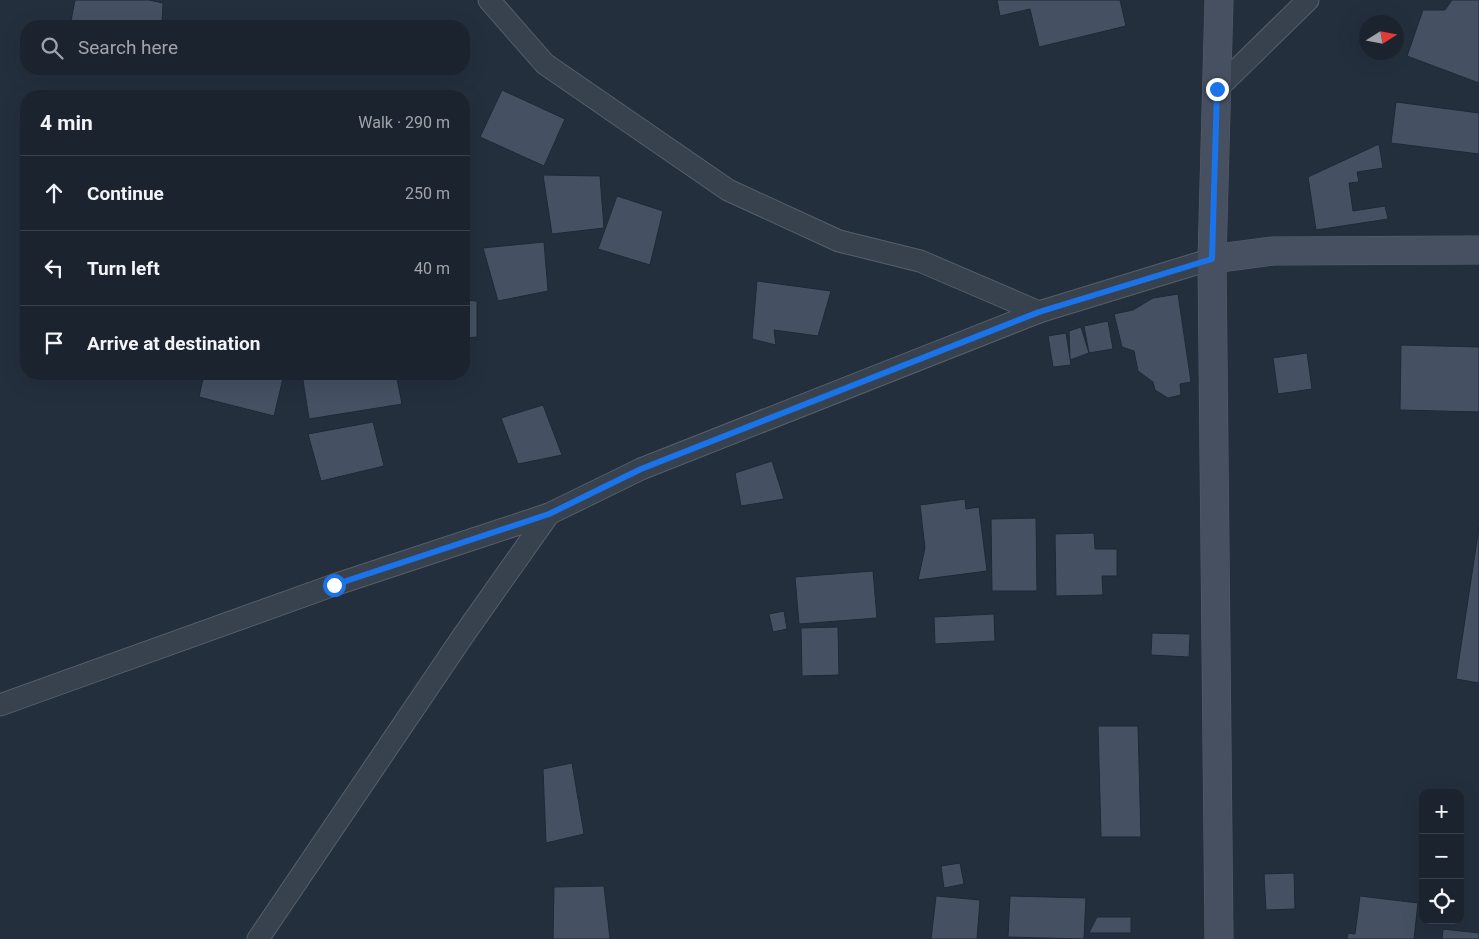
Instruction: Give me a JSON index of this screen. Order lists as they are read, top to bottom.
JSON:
{
  "north": "right",
  "page": {
    "search": "Search here",
    "heading": ["4 min", "Walk · 290 m"],
    "list": [
      ["Continue", "250 m"],
      ["Turn left", "40 m"],
      "Arrive at destination"
    ],
    "map_buttons": ["+", "−"]
  }
}
